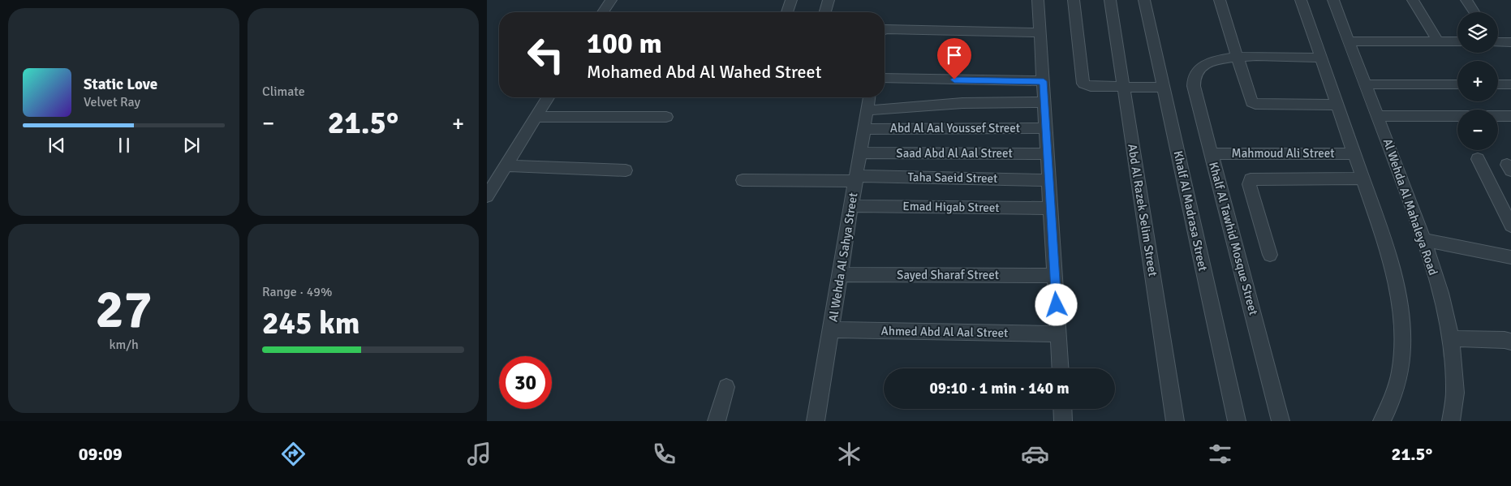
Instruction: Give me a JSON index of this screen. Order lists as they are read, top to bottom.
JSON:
{
  "streets": {
    "street": [
      "Abd Al Aal Youssef Street",
      "Saad Abd Al Aal Street",
      "Mahmoud Ali Street",
      "Taha Saeid Street",
      "Emad Higab Street",
      "Al Wehda Al Mahaleya Road",
      "Abd Al Razek Selim Street",
      "Khalf Al Madrasa Street",
      "Khalf Al Tawhid Mosque Street",
      "Al Wehda Al Sahya Street",
      "Sayed Sharaf Street",
      "Ahmed Abd Al Aal Street"
    ]
  },
  "crossings": [
    ["Abd Al Aal Youssef Street", "Al Wehda Al Sahya Street"],
    ["Saad Abd Al Aal Street", "Al Wehda Al Sahya Street"],
    ["Mahmoud Ali Street", "Khalf Al Tawhid Mosque Street"],
    ["Taha Saeid Street", "Al Wehda Al Sahya Street"],
    ["Emad Higab Street", "Al Wehda Al Sahya Street"],
    ["Al Wehda Al Sahya Street", "Sayed Sharaf Street"],
    ["Al Wehda Al Sahya Street", "Ahmed Abd Al Aal Street"]
  ],
  "page": {
    "tile": [
      "Climate",
      ["27", "km/h"],
      ["Range · 49%", "245 km"]
    ],
    "map_buttons": ["+", "−"],
    "turn": ["100 m", "Mohamed Abd Al Wahed Street"],
    "song": ["Static Love", "Velvet Ray"],
    "heat": ["−", "21.5°", "+"],
    "limit": "30",
    "trip": "09:10 · 1 min · 140 m",
    "tabs": ["09:09", "21.5°"]
  }
}
